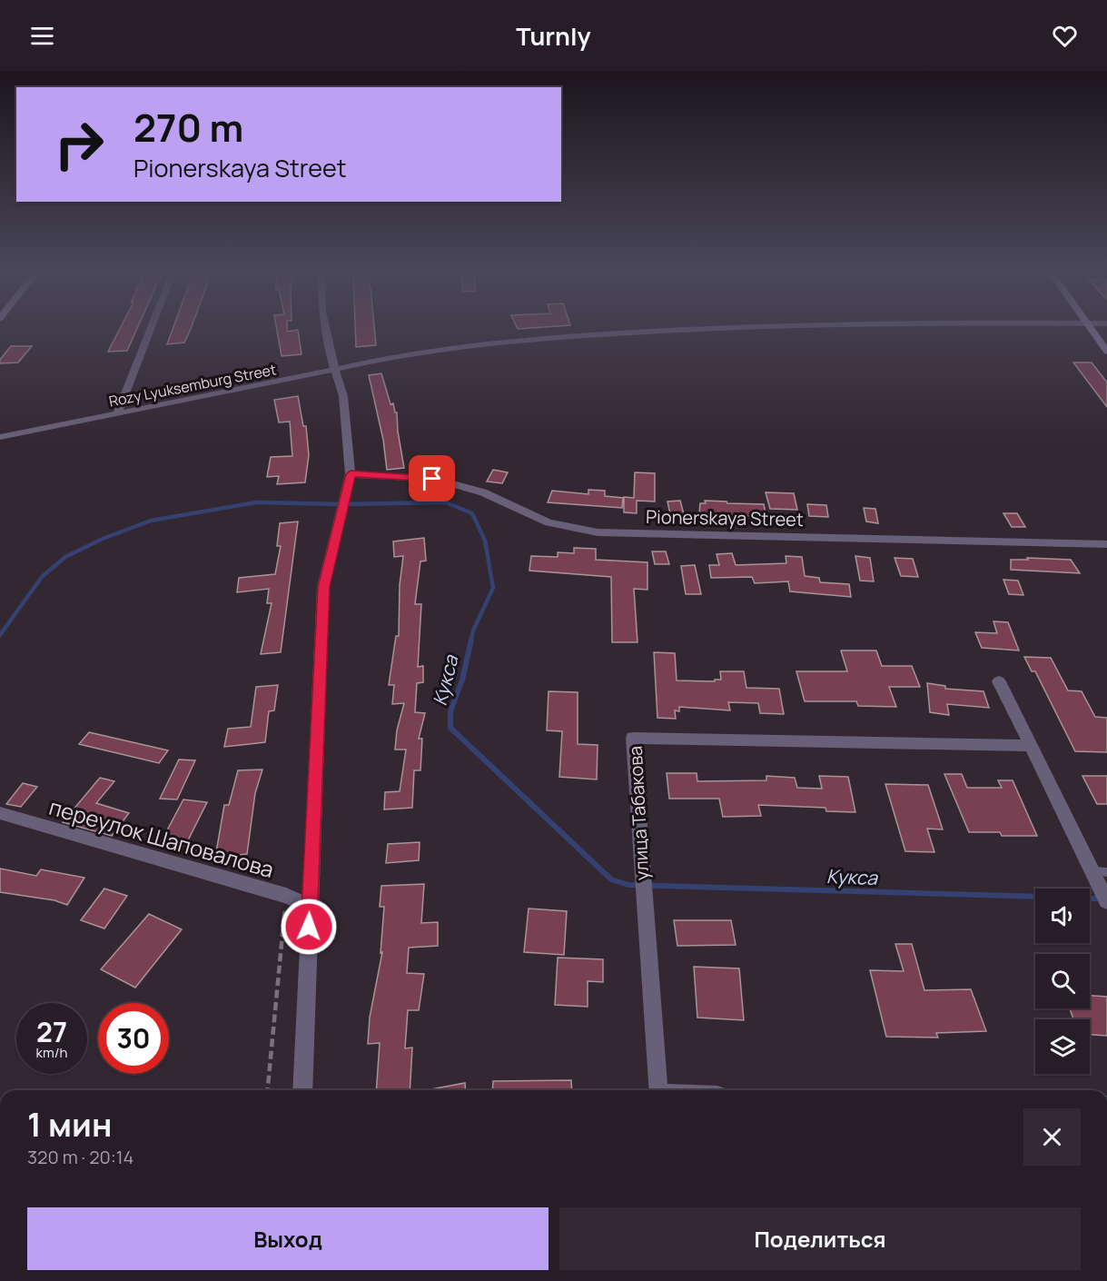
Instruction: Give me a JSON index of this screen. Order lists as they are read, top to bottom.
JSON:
{
  "streets": {
    "street": [
      "Rozy Lyuksemburg Street",
      "Pionerskaya Street",
      "улица Табакова",
      "переулок Шаповалова"
    ]
  },
  "water": ["Кукса"],
  "page": {
    "header": "Turnly",
    "turn": ["270 m", "Pionerskaya Street"],
    "speed": "27 km/h",
    "limit": "30",
    "heading": ["1 мин", "320 m · 20:14"],
    "buttons": ["Выход", "Поделиться"]
  }
}
